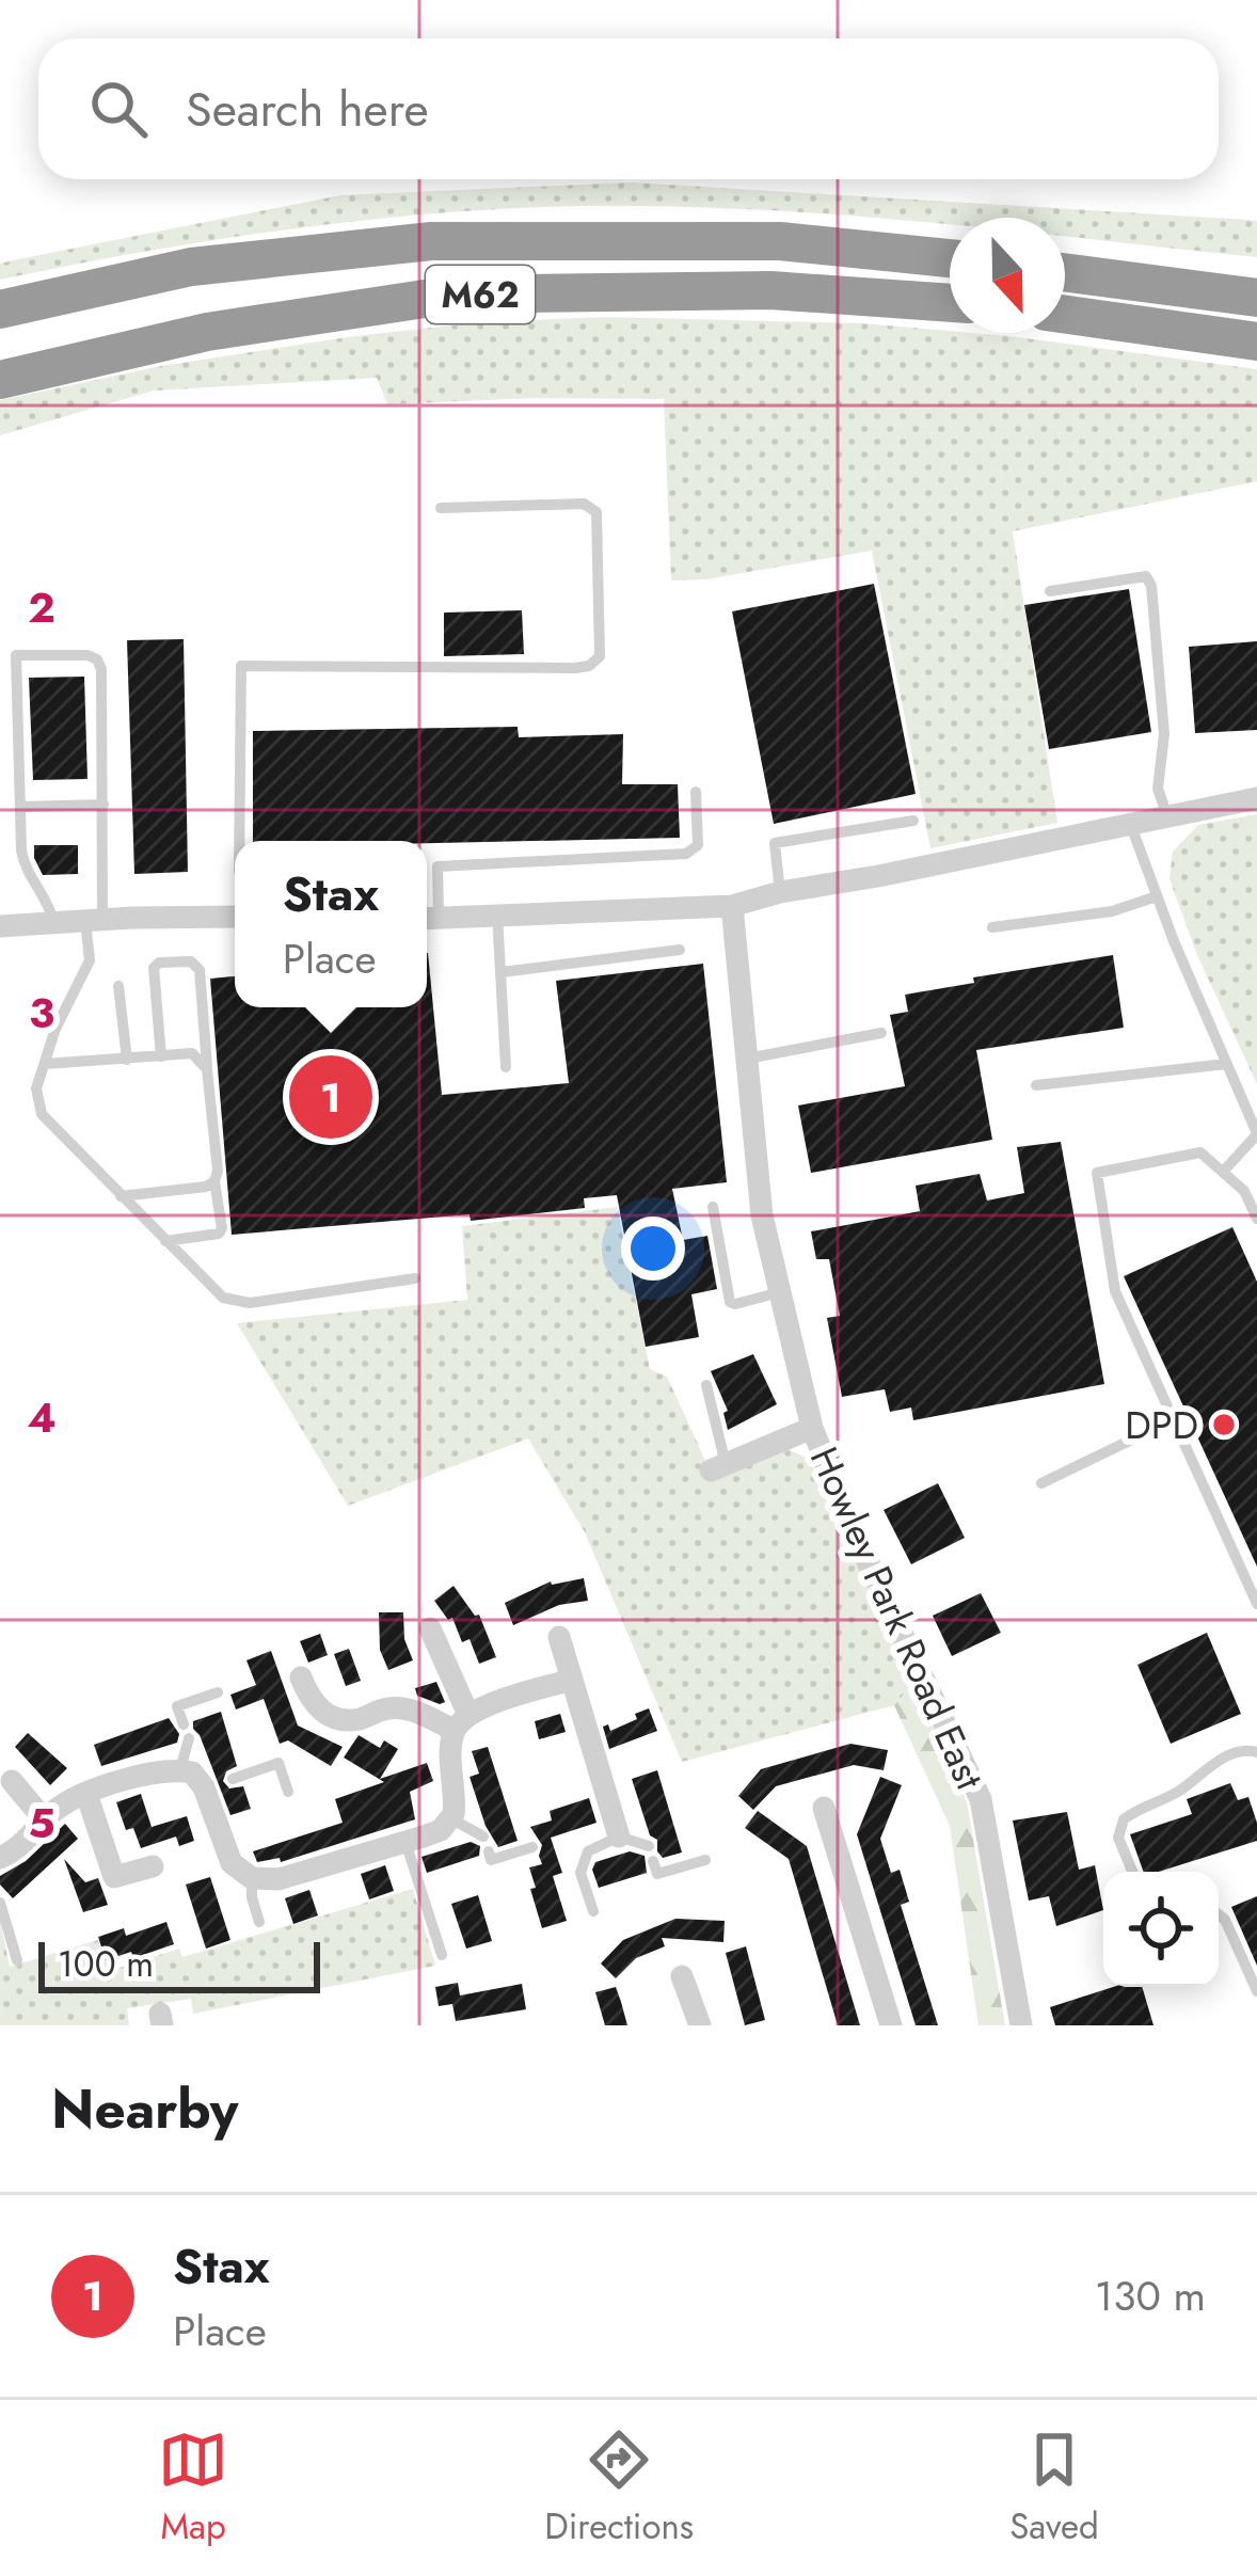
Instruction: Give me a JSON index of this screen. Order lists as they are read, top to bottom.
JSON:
{
  "streets": {
    "highway": ["M62"],
    "street": ["Howley Park Road East"]
  },
  "places": ["DPD"],
  "scale_bar": "100 m",
  "north": "bottom",
  "page": {
    "search": "Search here",
    "popup": ["Stax", "Place"],
    "pins": "1",
    "scale": "100 m",
    "heading": "Nearby",
    "list": [
      {
        "mark": "1",
        "name": "Stax",
        "note": "Place",
        "value": "130 m"
      }
    ],
    "nav": ["Map", "Directions", "Saved"]
  },
  "grid": {
    "rows": [
      "2",
      "3",
      "4",
      "5"
    ]
  }
}
